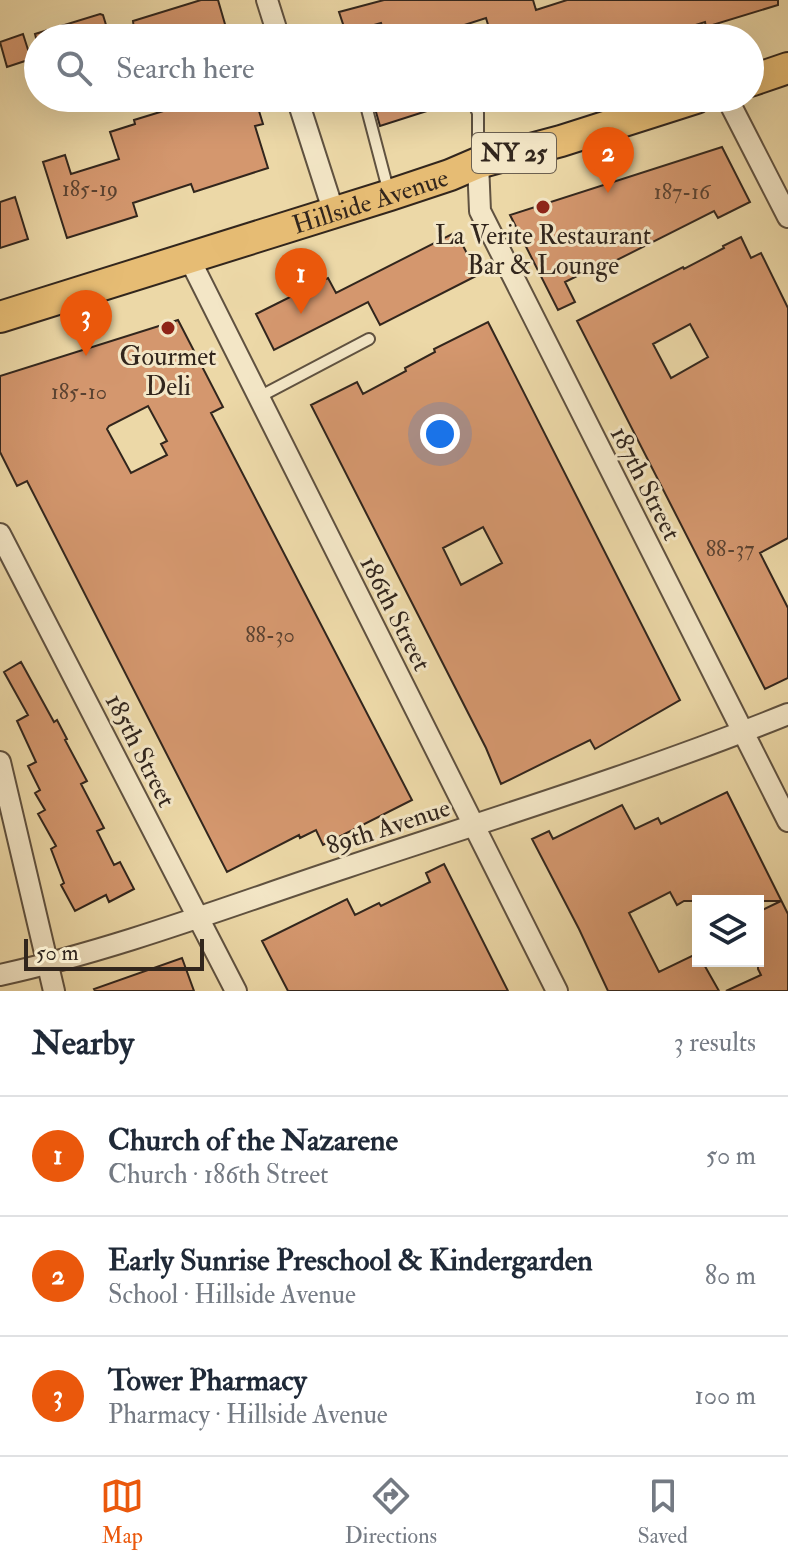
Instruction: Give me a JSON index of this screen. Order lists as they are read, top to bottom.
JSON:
{
  "streets": {
    "main road": ["NY 25", "Hillside Avenue"],
    "street": [
      "187th Street",
      "186th Street",
      "185th Street",
      "89th Avenue"
    ]
  },
  "crossings": [
    ["Hillside Avenue", "187th Street"],
    ["Hillside Avenue", "186th Street"],
    ["187th Street", "89th Avenue"],
    ["186th Street", "89th Avenue"],
    ["185th Street", "89th Avenue"]
  ],
  "places": ["La Verite Restaurant Bar & Lounge", "Gourmet Deli"],
  "house_numbers": [
    "185-19",
    "187-16",
    "185-10",
    "88-37",
    "88-30"
  ],
  "scale_bar": "50 m",
  "page": {
    "search": "Search here",
    "pins": ["2", "1", "3"],
    "scale": "50 m",
    "heading": ["Nearby", "3 results"],
    "list": [
      {
        "mark": "1",
        "name": "Church of the Nazarene",
        "note": "Church · 186th Street",
        "value": "50 m"
      },
      {
        "mark": "2",
        "name": "Early Sunrise Preschool & Kindergarden",
        "note": "School · Hillside Avenue",
        "value": "80 m"
      },
      {
        "mark": "3",
        "name": "Tower Pharmacy",
        "note": "Pharmacy · Hillside Avenue",
        "value": "100 m"
      }
    ],
    "nav": ["Map", "Directions", "Saved"]
  }
}
